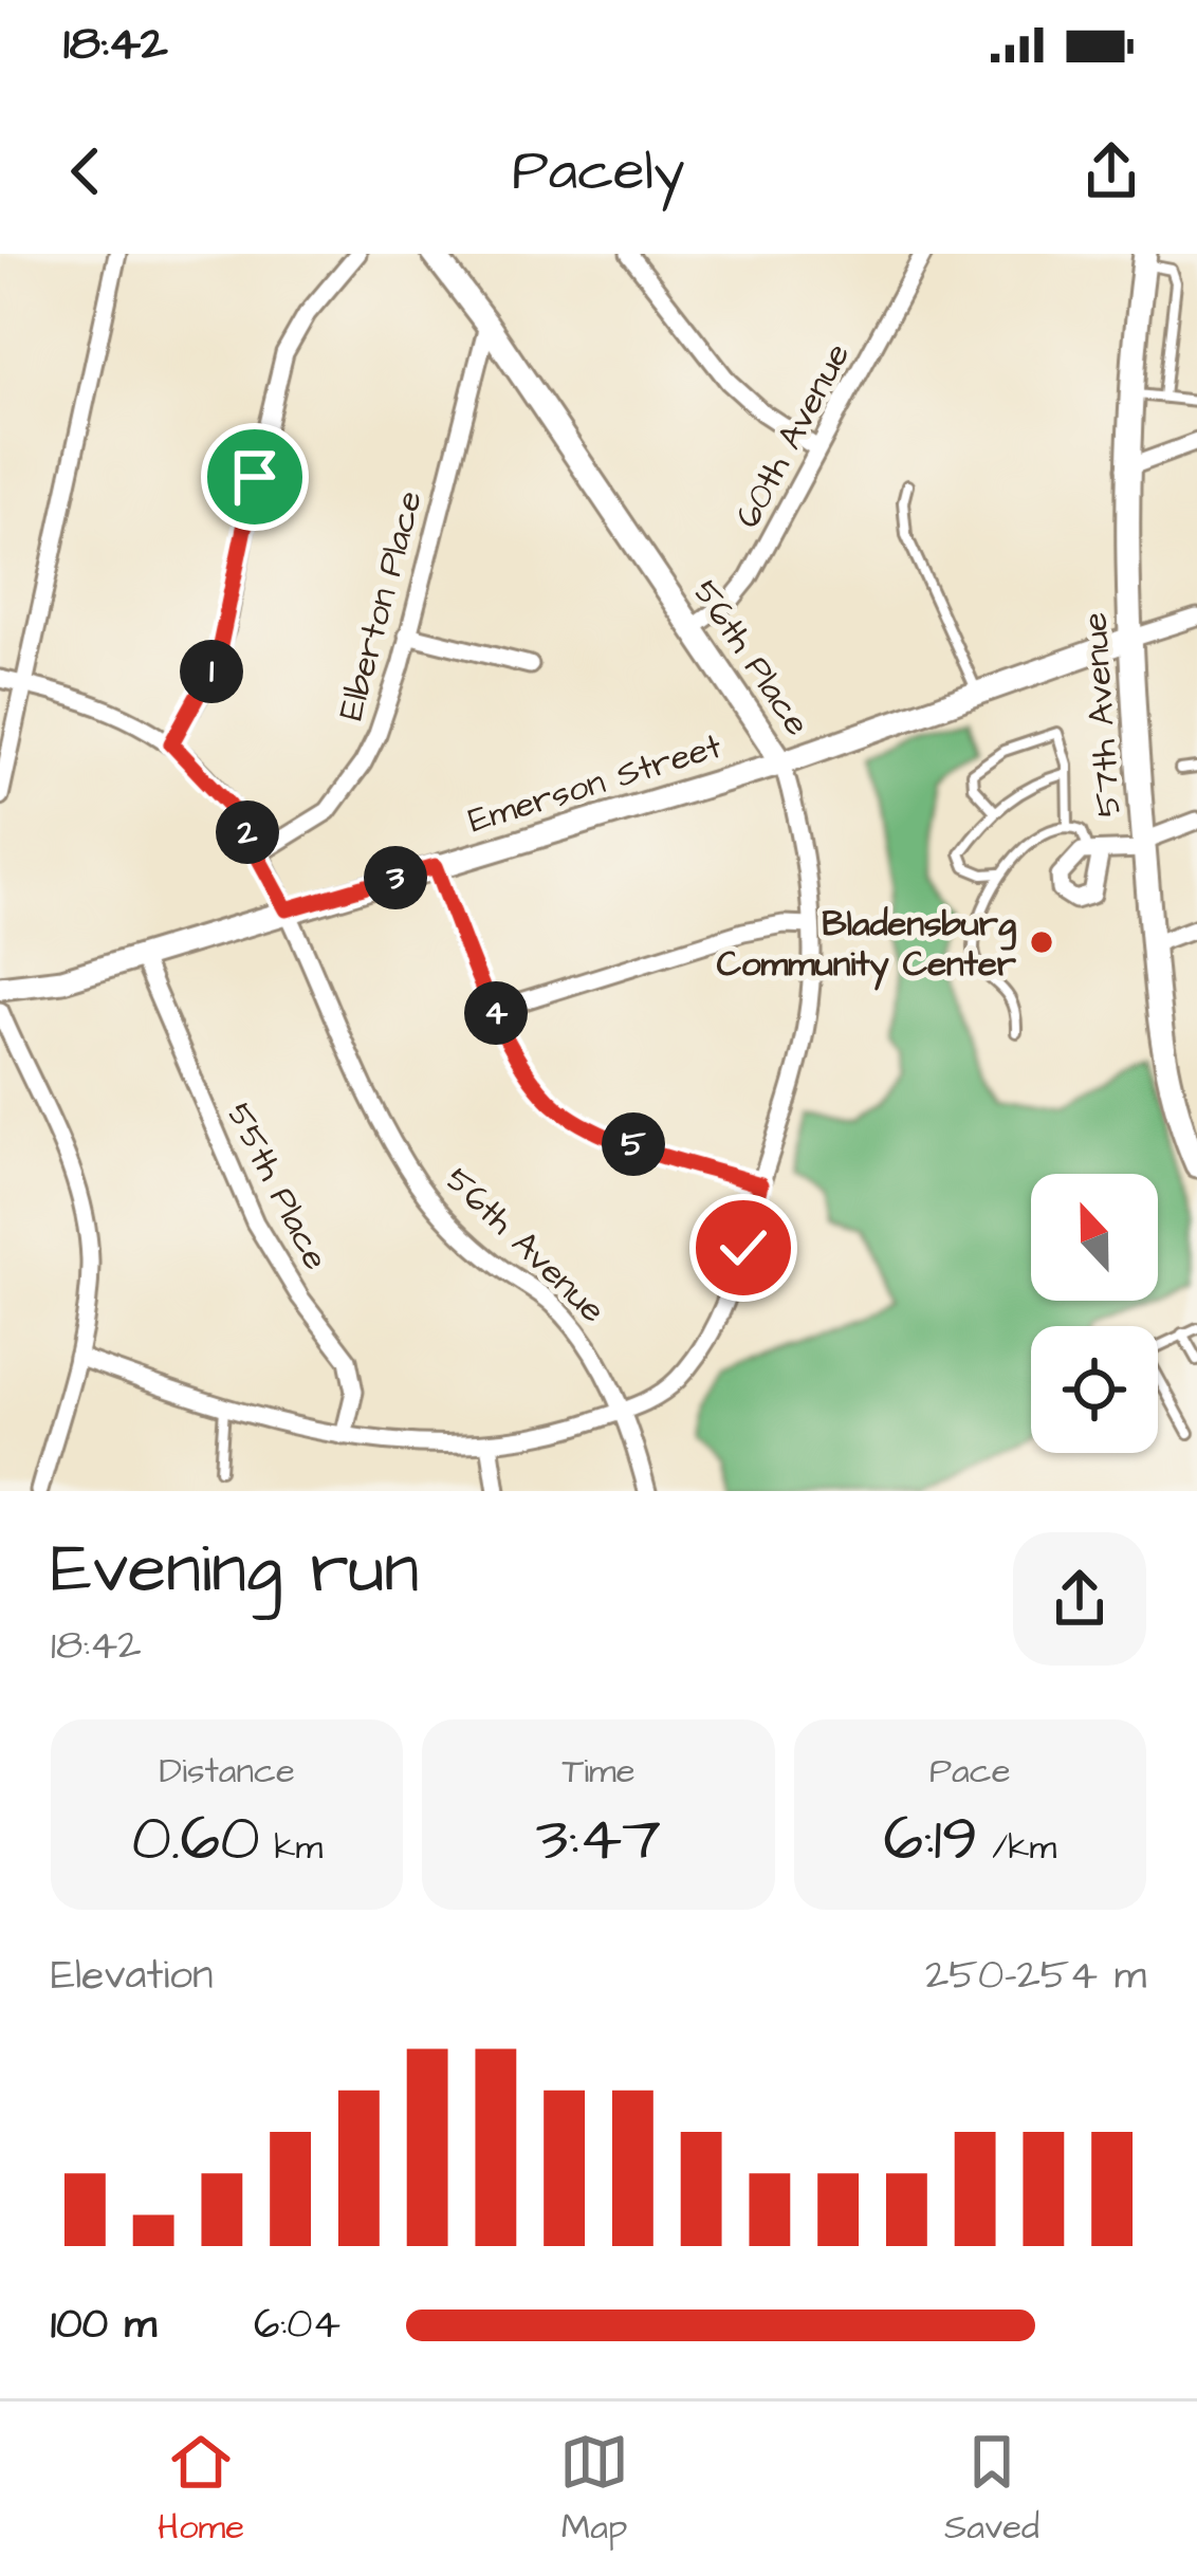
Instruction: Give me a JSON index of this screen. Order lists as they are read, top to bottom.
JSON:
{
  "streets": {
    "street": [
      "60th Avenue",
      "Elberton Place",
      "56th Place",
      "57th Avenue",
      "Emerson Street",
      "55th Place",
      "56th Avenue"
    ]
  },
  "crossings": [
    ["60th Avenue", "56th Place"],
    ["Elberton Place", "56th Place"],
    ["Elberton Place", "56th Avenue"],
    ["56th Place", "Emerson Street"],
    ["56th Place", "55th Place"],
    ["56th Place", "56th Avenue"],
    ["57th Avenue", "Emerson Street"],
    ["Emerson Street", "55th Place"],
    ["Emerson Street", "56th Avenue"]
  ],
  "places": ["Bladensburg Community Center"],
  "north": "top",
  "page": {
    "status": "18:42",
    "header": "Pacely",
    "pins": [
      "1",
      "2",
      "3",
      "4",
      "5"
    ],
    "heading": ["Evening run", "18:42"],
    "stats": [
      ["Distance", "0.60 km"],
      ["Time", "3:47"],
      ["Pace", "6:19 /km"]
    ],
    "chart": ["Elevation", "250–254 m"],
    "list": [
      {
        "name": "100 m",
        "note": "6:04"
      }
    ],
    "tabs": ["Home", "Map", "Saved"]
  }
}
